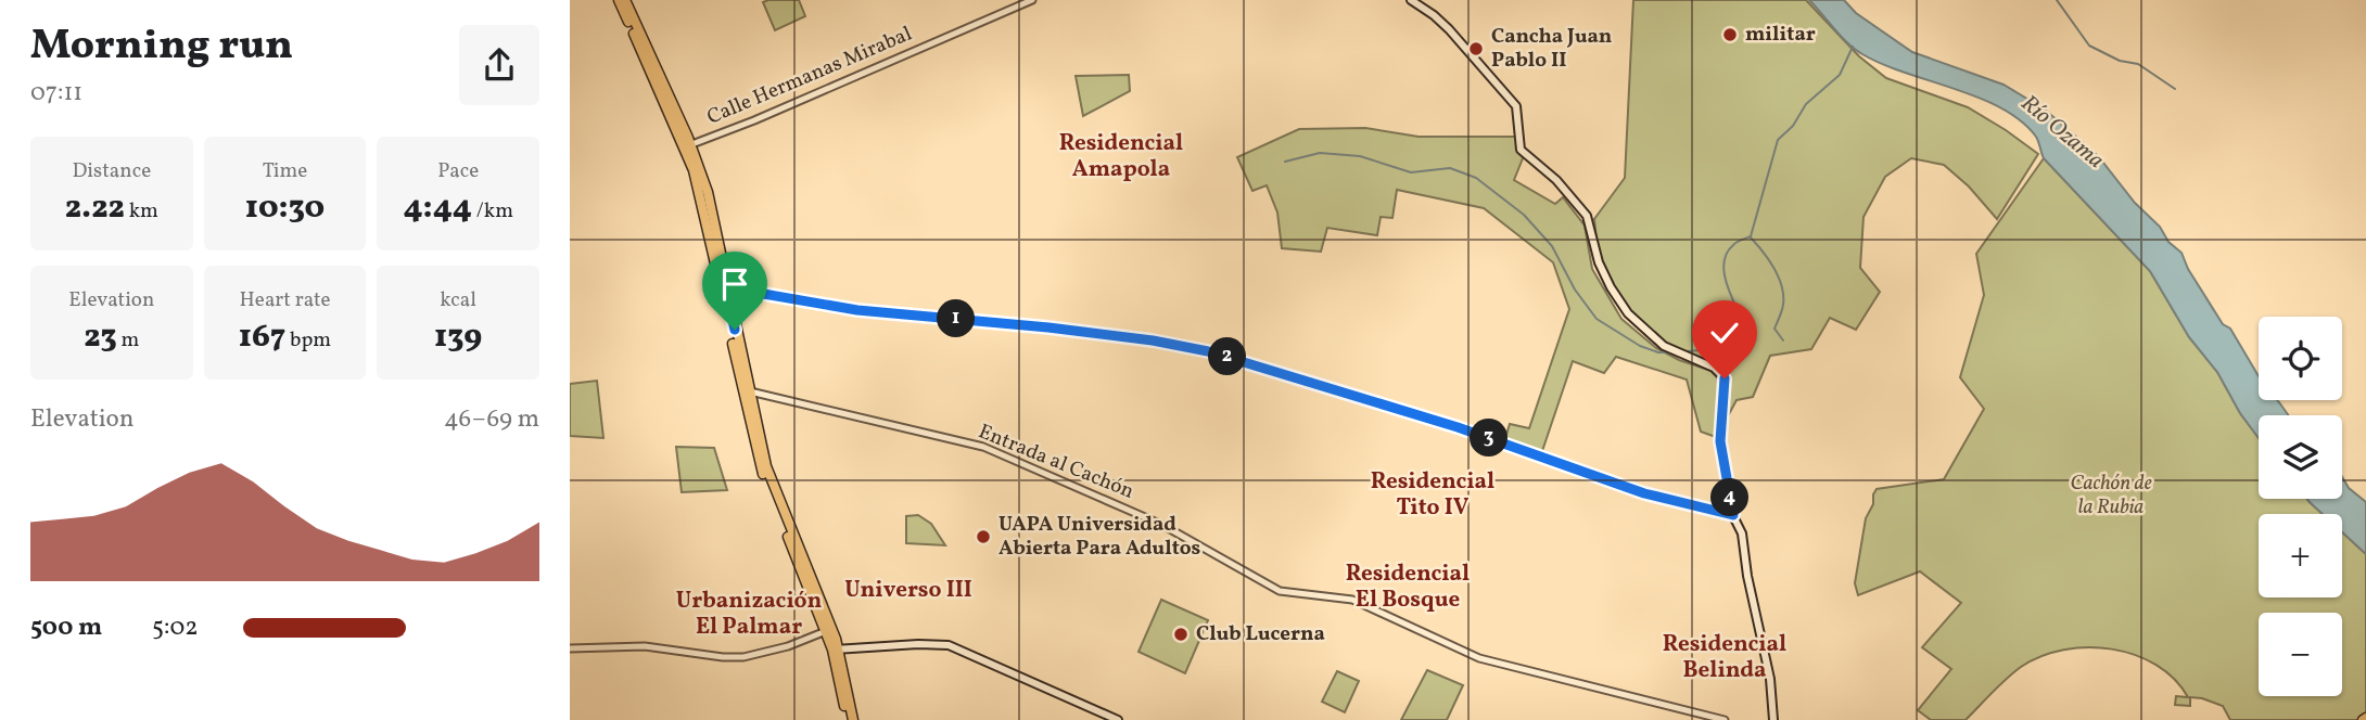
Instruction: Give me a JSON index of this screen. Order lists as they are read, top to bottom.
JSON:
{
  "streets": {
    "street": ["Calle Hermanas Mirabal", "Entrada al Cachón"]
  },
  "districts": [
    "Residencial Amapola",
    "Residencial Tito IV",
    "Residencial El Bosque",
    "Universo III",
    "Urbanización El Palmar",
    "Residencial Belinda"
  ],
  "water": ["Río Ozama"],
  "parks": ["Cachón de la Rubia"],
  "places": [
    "militar",
    "Cancha Juan Pablo II",
    "UAPA Universidad Abierta Para Adultos",
    "Club Lucerna"
  ],
  "page": {
    "heading": ["Morning run", "07:11"],
    "stats": [
      ["Distance", "2.22 km"],
      ["Time", "10:30"],
      ["Pace", "4:44 /km"],
      ["Elevation", "23 m"],
      ["Heart rate", "167 bpm"],
      ["kcal", "139"]
    ],
    "pins": [
      "1",
      "2",
      "3",
      "4"
    ],
    "map_buttons": ["+", "−"],
    "chart": ["Elevation", "46–69 m"],
    "list": [
      {
        "name": "500 m",
        "note": "5:02"
      }
    ]
  }
}
